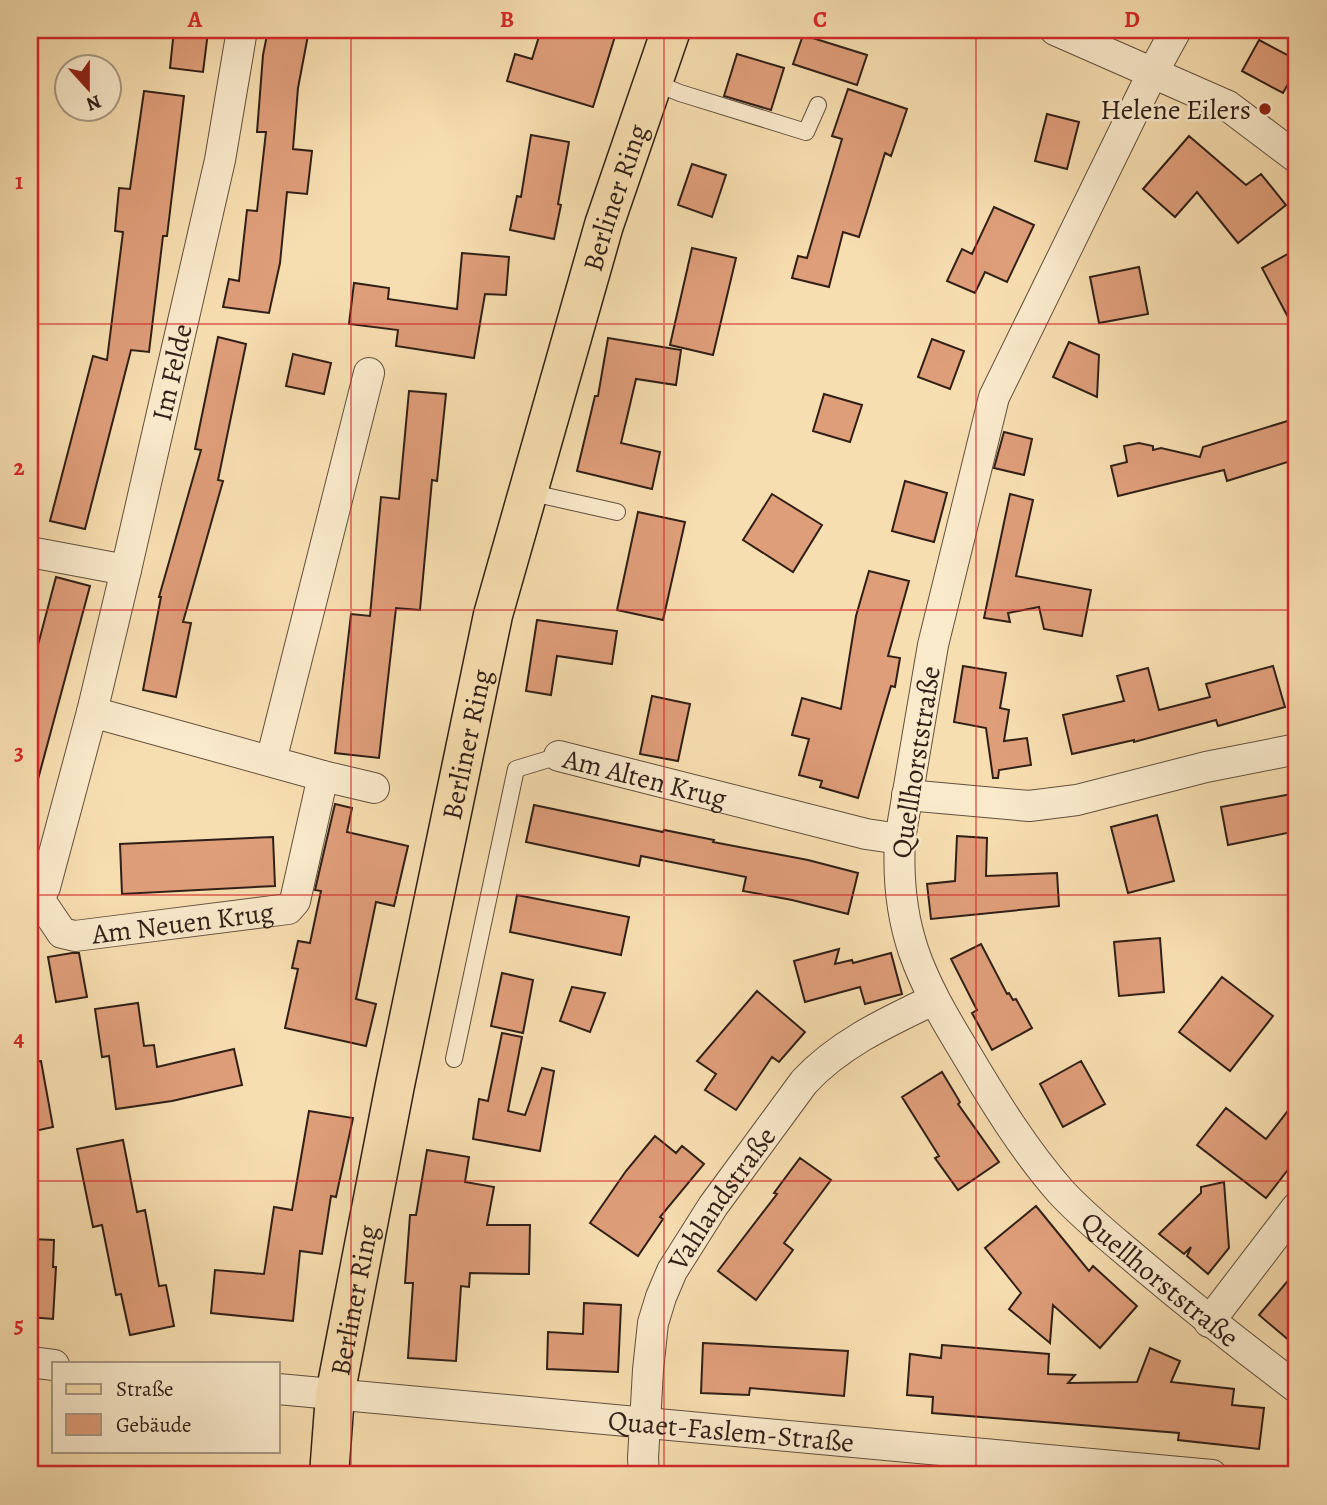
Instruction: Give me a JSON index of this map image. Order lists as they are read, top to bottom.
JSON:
{
  "streets": {
    "main road": ["Berliner Ring"],
    "street": [
      "Im Felde",
      "Quellhorststraße",
      "Am Alten Krug",
      "Am Neuen Krug",
      "Vahlandstraße",
      "Quaet-Faslem-Straße"
    ]
  },
  "crossings": [
    ["Berliner Ring", "Quaet-Faslem-Straße"],
    ["Im Felde", "Am Neuen Krug"],
    ["Quellhorststraße", "Am Alten Krug"],
    ["Quellhorststraße", "Vahlandstraße"],
    ["Vahlandstraße", "Quaet-Faslem-Straße"]
  ],
  "places": ["Helene Eilers"],
  "legend": ["Straße", "Gebäude"],
  "north": "bottom",
  "grid": {
    "columns": [
      "A",
      "B",
      "C",
      "D"
    ],
    "rows": [
      "1",
      "2",
      "3",
      "4",
      "5"
    ]
  }
}
